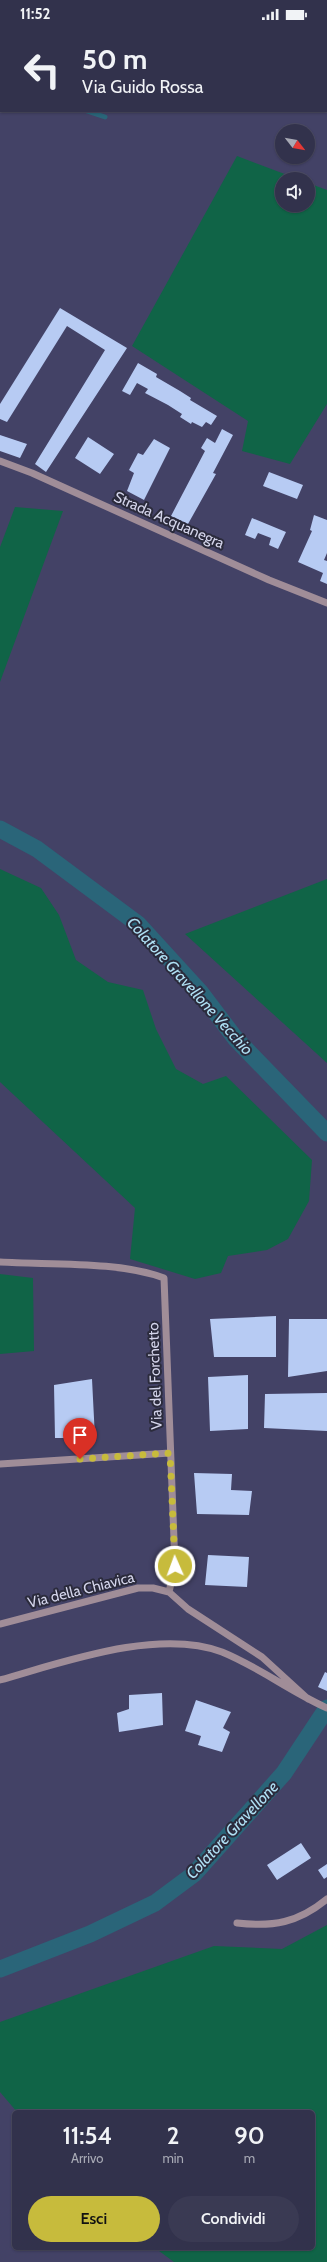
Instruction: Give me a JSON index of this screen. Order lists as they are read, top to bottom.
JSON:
{
  "streets": {
    "street": ["Strada Acquanegra", "Via del Forchetto", "Via della Chiavica"]
  },
  "crossings": [
    ["Via del Forchetto", "Via della Chiavica"]
  ],
  "water": ["Colatore Gravellone Vecchio", "Colatore Gravellone"],
  "north": "bottom right",
  "page": {
    "status": "11:52",
    "turn": ["50 m", "Via Guido Rossa"],
    "eta": [
      "11:54",
      "Arrivo",
      "2",
      "min",
      "90",
      "m"
    ],
    "buttons": ["Esci", "Condividi"]
  }
}
